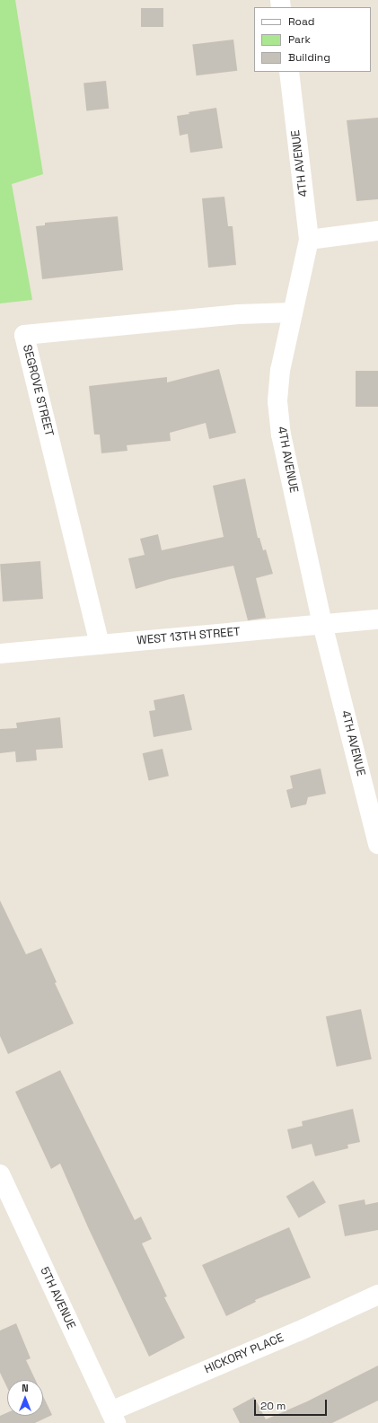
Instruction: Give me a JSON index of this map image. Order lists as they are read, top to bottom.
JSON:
{
  "streets": {
    "street": [
      "4TH AVENUE",
      "SEGROVE STREET",
      "WEST 13TH STREET",
      "5TH AVENUE",
      "HICKORY PLACE"
    ]
  },
  "crossings": [
    ["4TH AVENUE", "SEGROVE STREET"],
    ["4TH AVENUE", "WEST 13TH STREET"],
    ["SEGROVE STREET", "WEST 13TH STREET"],
    ["5TH AVENUE", "HICKORY PLACE"]
  ],
  "legend": ["Road", "Park", "Building"],
  "scale_bar": "20 m",
  "north": "top"
}
